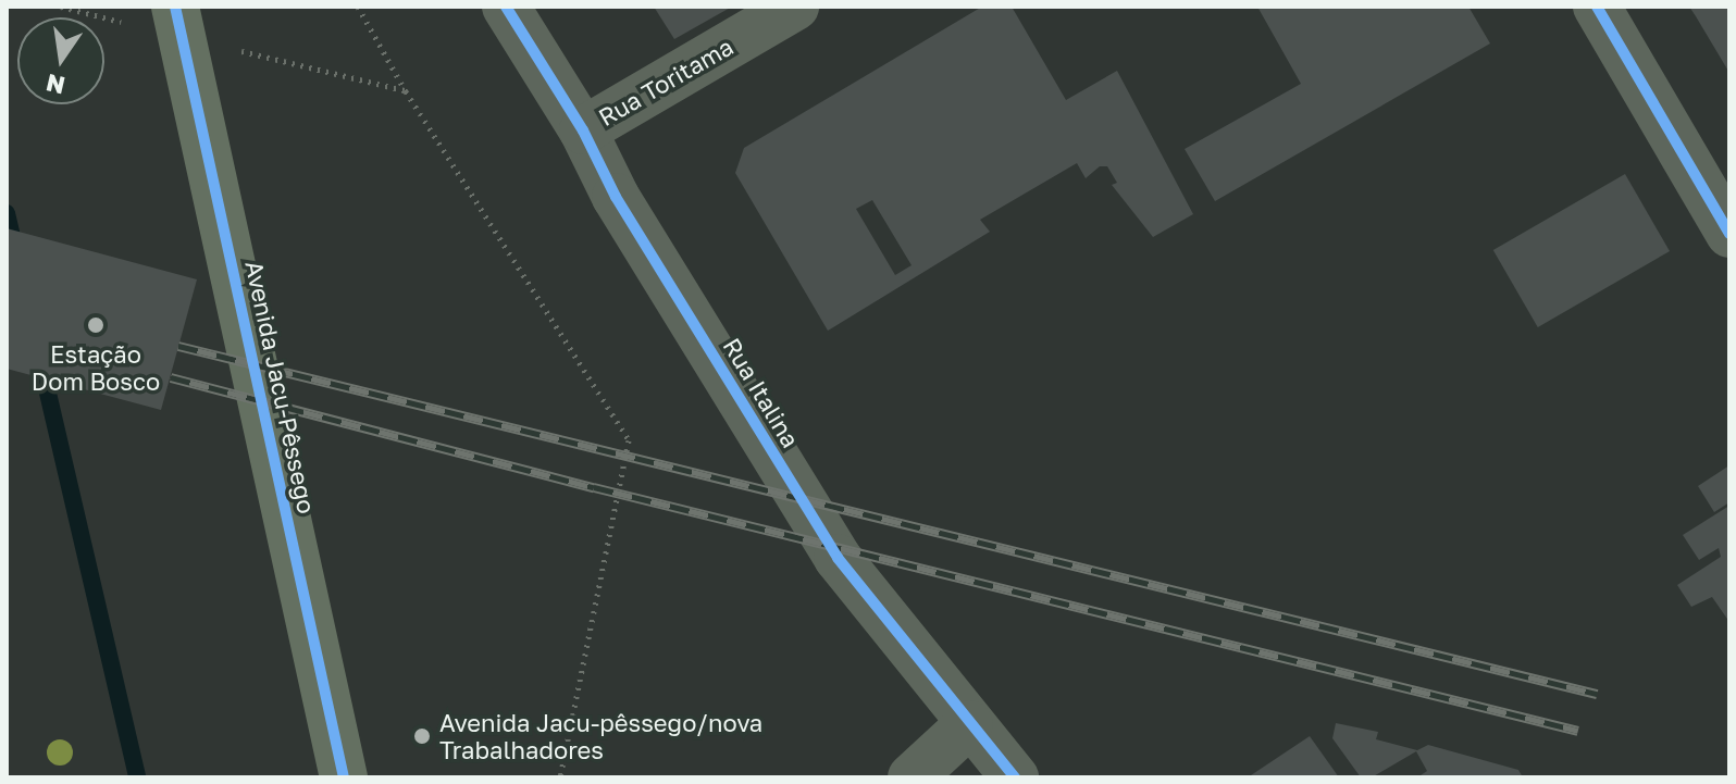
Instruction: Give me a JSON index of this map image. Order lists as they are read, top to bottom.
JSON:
{
  "streets": {
    "highway": ["Avenida Jacu-Pêssego"],
    "street": ["Rua Toritama", "Rua Italina"]
  },
  "crossings": [
    ["Rua Toritama", "Rua Italina"]
  ],
  "places": ["Estação Dom Bosco", "Avenida Jacu-pêssego/nova Trabalhadores"],
  "north": "bottom"
}
